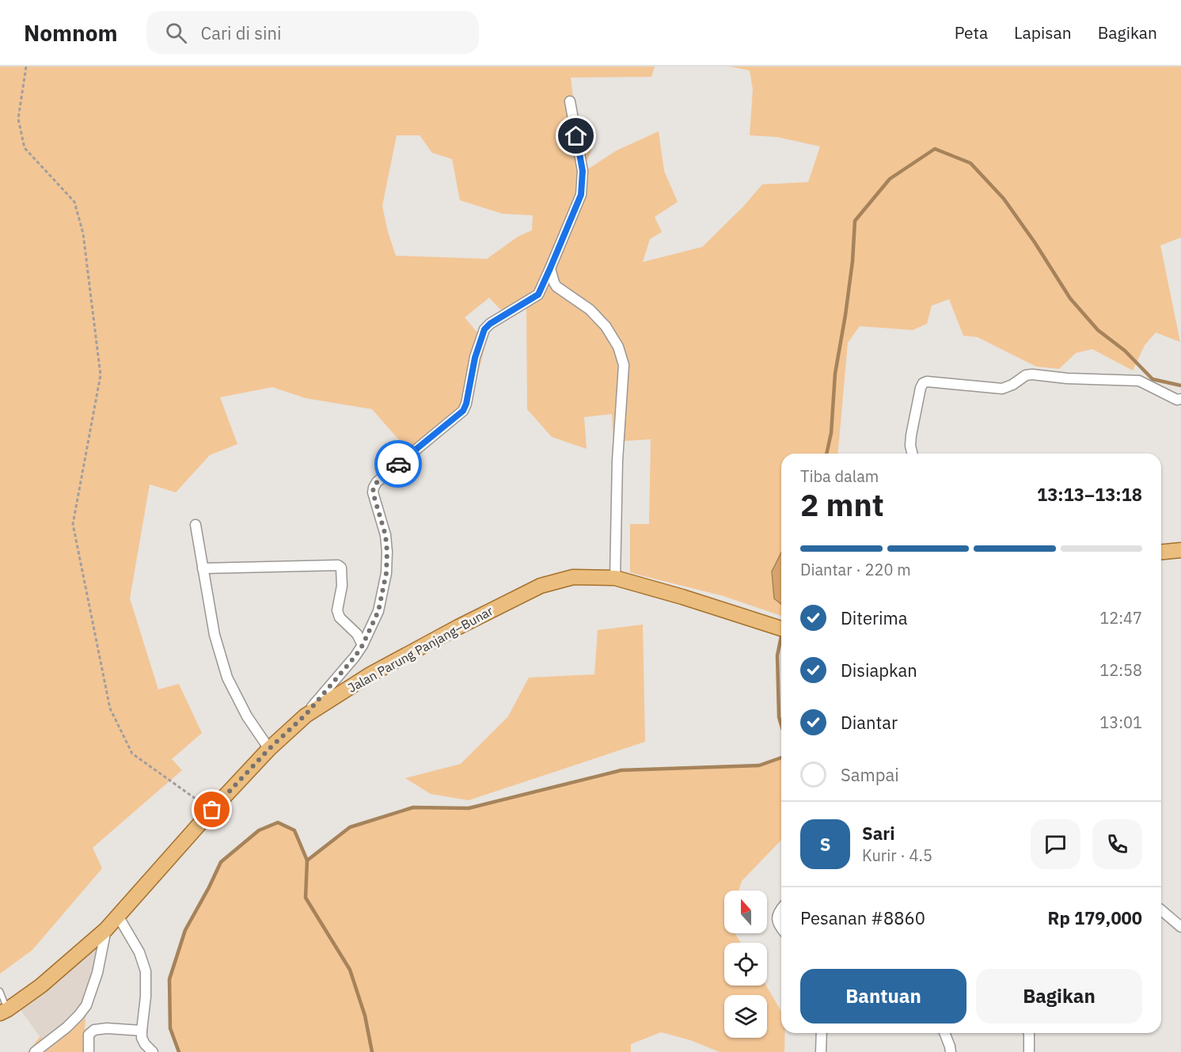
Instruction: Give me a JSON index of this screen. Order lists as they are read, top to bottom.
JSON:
{
  "streets": {
    "main road": ["Jalan Parung Panjang–Bunar"]
  },
  "north": "top",
  "page": {
    "header": "Nomnom",
    "search": "Cari di sini",
    "nav": ["Peta", "Lapisan", "Bagikan"],
    "heading": ["2 mnt", "Tiba dalam", "13:13–13:18"],
    "panel": [
      "Sari",
      "Kurir · 4.5",
      "Pesanan #8860",
      "Rp 179,000"
    ],
    "bar": "Diantar · 220 m",
    "list": [
      ["Diterima", "12:47"],
      ["Disiapkan", "12:58"],
      ["Diantar", "13:01"],
      "Sampai"
    ],
    "round": "S",
    "buttons": ["Bantuan", "Bagikan"]
  }
}
